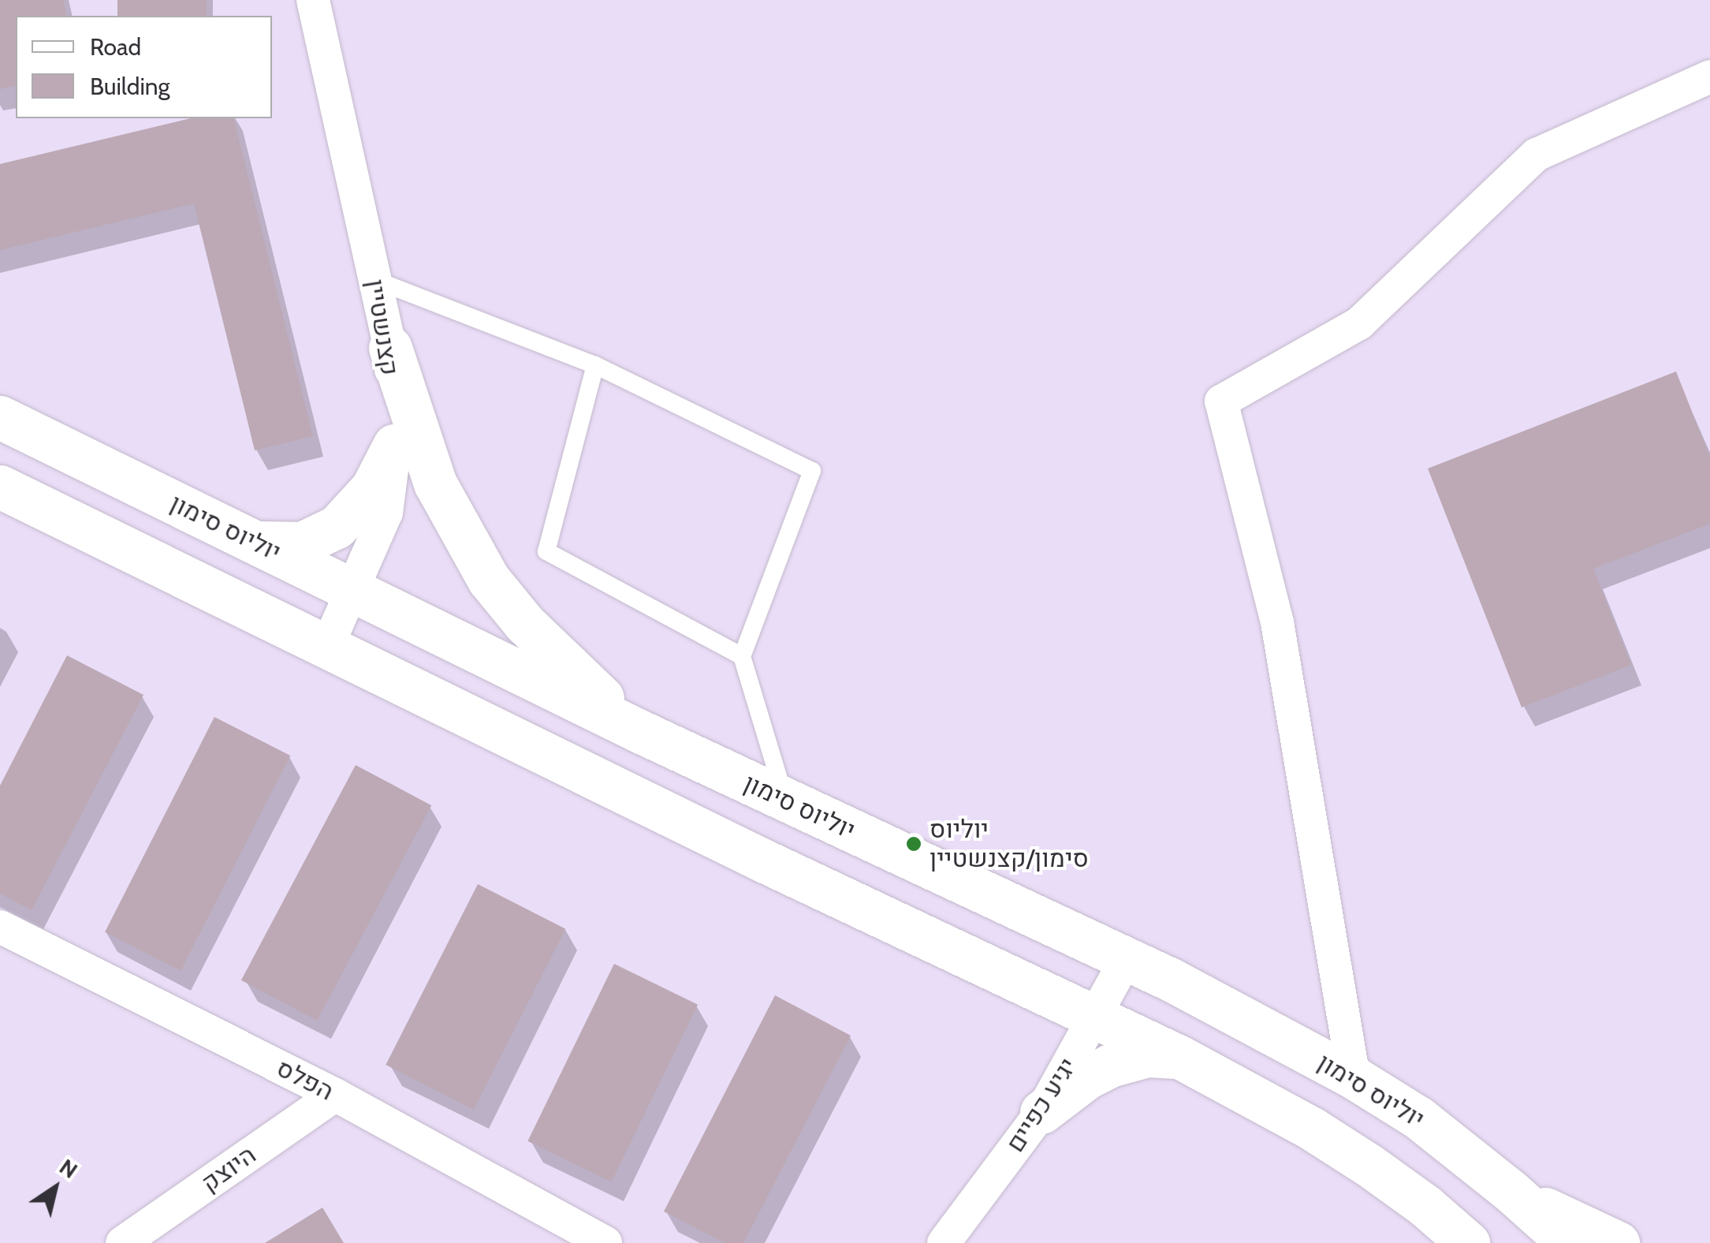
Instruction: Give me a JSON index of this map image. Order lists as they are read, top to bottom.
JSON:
{
  "streets": {
    "street": [
      "קצנשטיין",
      "יוליוס סימון",
      "הפלס",
      "יגיע כפיים",
      "היוצק"
    ]
  },
  "crossings": [
    ["קצנשטיין", "יוליוס סימון"],
    ["יוליוס סימון", "יגיע כפיים"],
    ["הפלס", "היוצק"]
  ],
  "places": ["יוליוס סימון/קצנשטיין"],
  "legend": ["Road", "Building"],
  "north": "top right"
}
